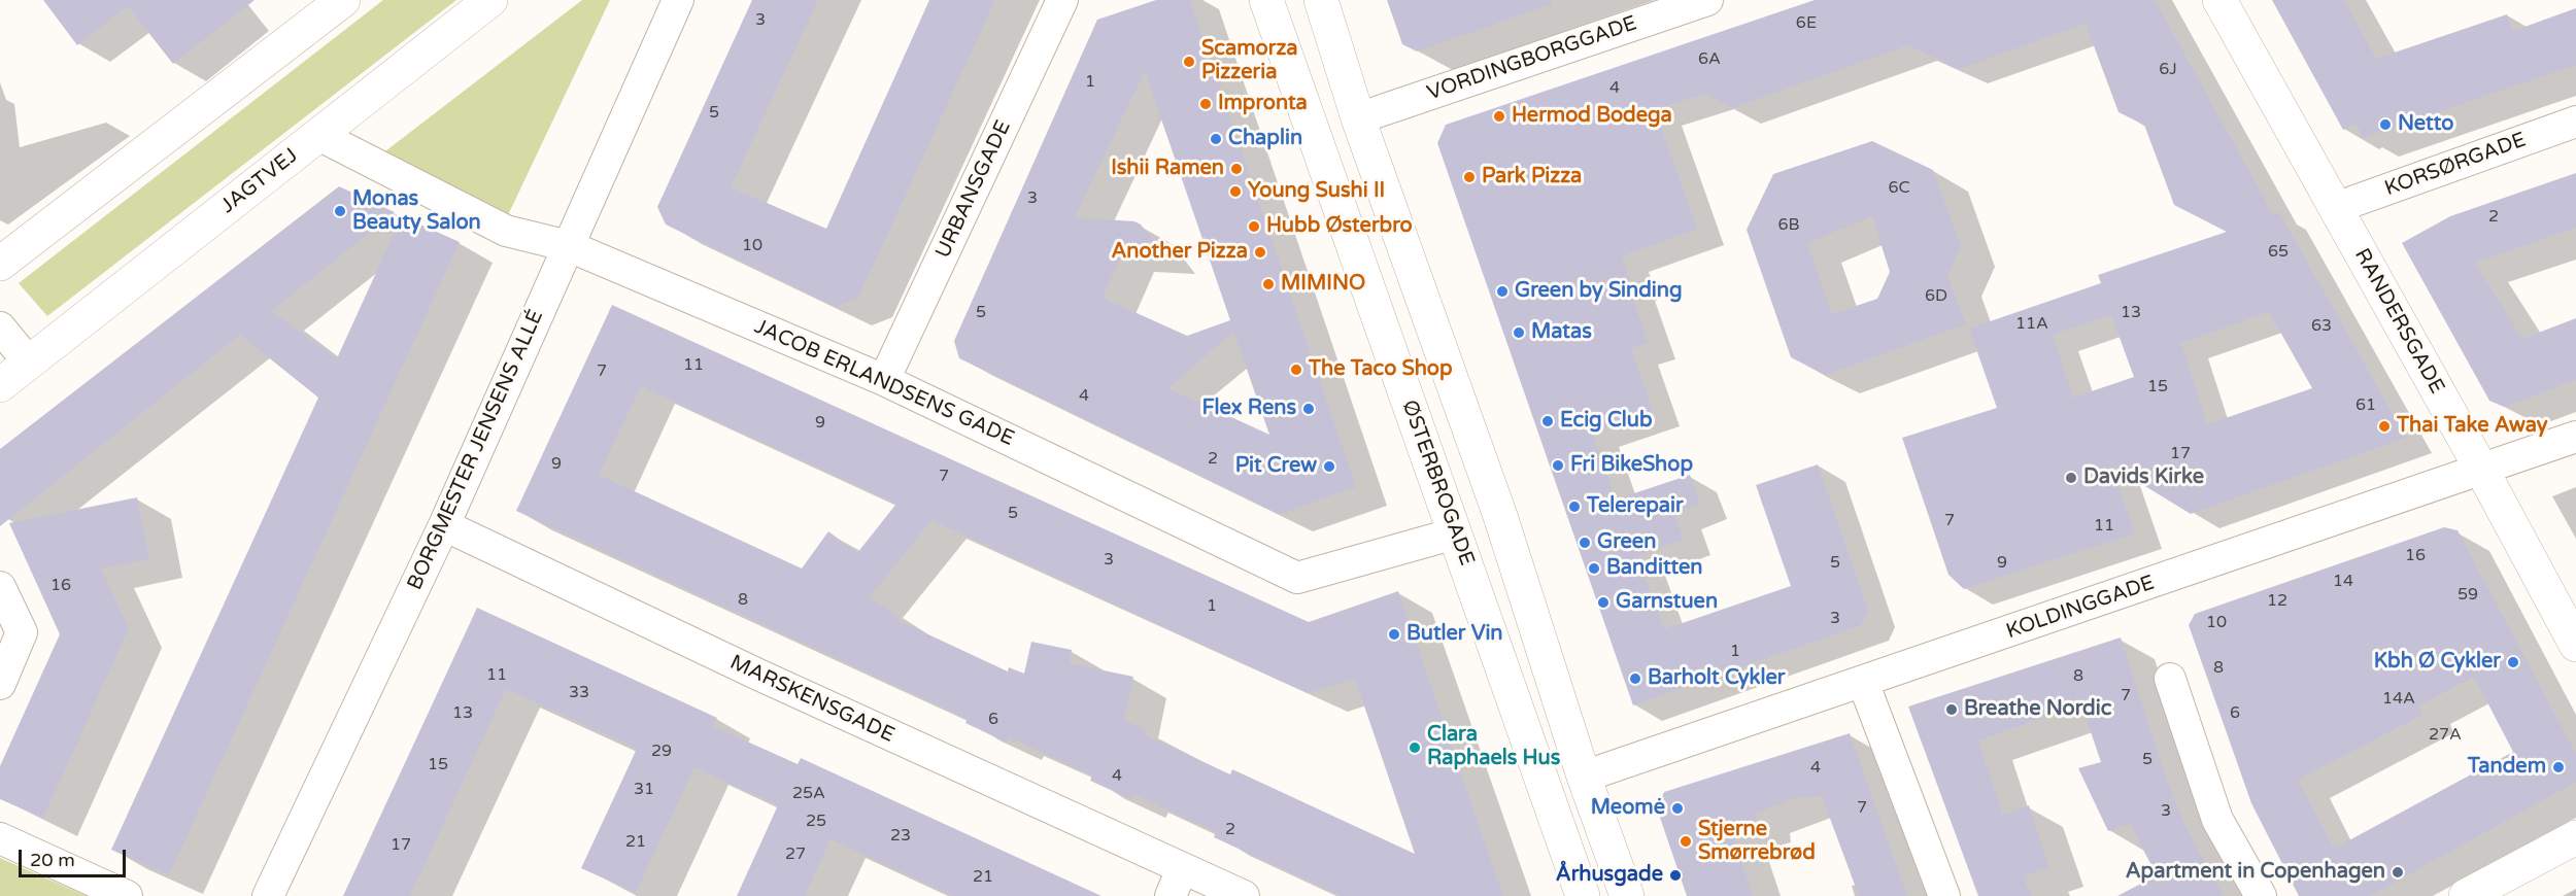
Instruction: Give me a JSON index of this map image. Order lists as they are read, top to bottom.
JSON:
{
  "streets": {
    "street": [
      "VORDINGBORGGADE",
      "KORSØRGADE",
      "JAGTVEJ",
      "URBANSGADE",
      "RANDERSGADE",
      "JACOB ERLANDSENS GADE",
      "BORGMESTER JENSENS ALLÉ",
      "ØSTERBROGADE",
      "KOLDINGGADE",
      "MARSKENSGADE"
    ]
  },
  "crossings": [
    ["KORSØRGADE", "RANDERSGADE"],
    ["JAGTVEJ", "JACOB ERLANDSENS GADE"],
    ["URBANSGADE", "JACOB ERLANDSENS GADE"],
    ["RANDERSGADE", "KOLDINGGADE"],
    ["JACOB ERLANDSENS GADE", "BORGMESTER JENSENS ALLÉ"],
    ["JACOB ERLANDSENS GADE", "ØSTERBROGADE"],
    ["BORGMESTER JENSENS ALLÉ", "MARSKENSGADE"]
  ],
  "places": [
    "Scamorza Pizzeria",
    "Impronta",
    "Hermod Bodega",
    "Netto",
    "Chaplin",
    "Ishii Ramen",
    "Park Pizza",
    "Young Sushi II",
    "Monas Beauty Salon",
    "Hubb Østerbro",
    "Another Pizza",
    "MIMINO",
    "Green by Sinding",
    "Matas",
    "The Taco Shop",
    "Flex Rens",
    "Ecig Club",
    "Thai Take Away",
    "Fri BikeShop",
    "Pit Crew",
    "Davids Kirke",
    "Telerepair",
    "Green",
    "Banditten",
    "Garnstuen",
    "Butler Vin",
    "Kbh Ø Cykler",
    "Barholt Cykler",
    "Breathe Nordic",
    "Clara Raphaels Hus",
    "Tandem",
    "Meomė",
    "Stjerne Smørrebrød",
    "Apartment in Copenhagen",
    "Århusgade"
  ],
  "house_numbers": [
    "3",
    "6E",
    "6A",
    "6J",
    "1",
    "4",
    "5",
    "6C",
    "3",
    "2",
    "6B",
    "10",
    "65",
    "6D",
    "5",
    "13",
    "11A",
    "63",
    "11",
    "7",
    "15",
    "4",
    "61",
    "9",
    "17",
    "2",
    "9",
    "7",
    "5",
    "7",
    "11",
    "16",
    "3",
    "5",
    "9",
    "14",
    "16",
    "59",
    "8",
    "12",
    "1",
    "3",
    "10",
    "1",
    "8",
    "11",
    "8",
    "33",
    "7",
    "14A",
    "13",
    "6",
    "6",
    "27A",
    "29",
    "5",
    "15",
    "4",
    "4",
    "31",
    "25A",
    "7",
    "3",
    "25",
    "2",
    "23",
    "21",
    "17",
    "27",
    "21"
  ],
  "scale_bar": "20 m"
}
